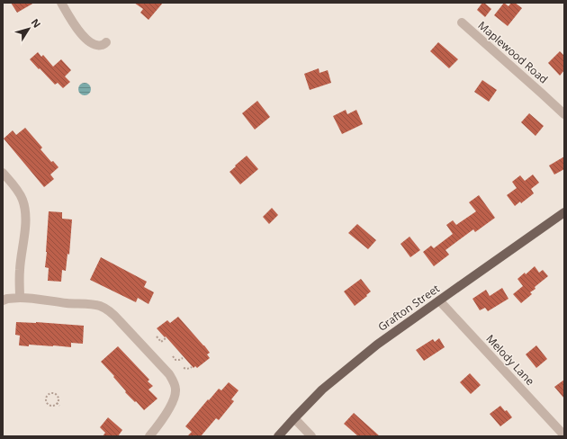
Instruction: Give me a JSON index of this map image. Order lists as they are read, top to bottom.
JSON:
{
  "streets": {
    "main road": ["Grafton Street"],
    "street": ["Maplewood Road", "Melody Lane"]
  },
  "crossings": [
    ["Grafton Street", "Melody Lane"]
  ],
  "north": "top right"
}
